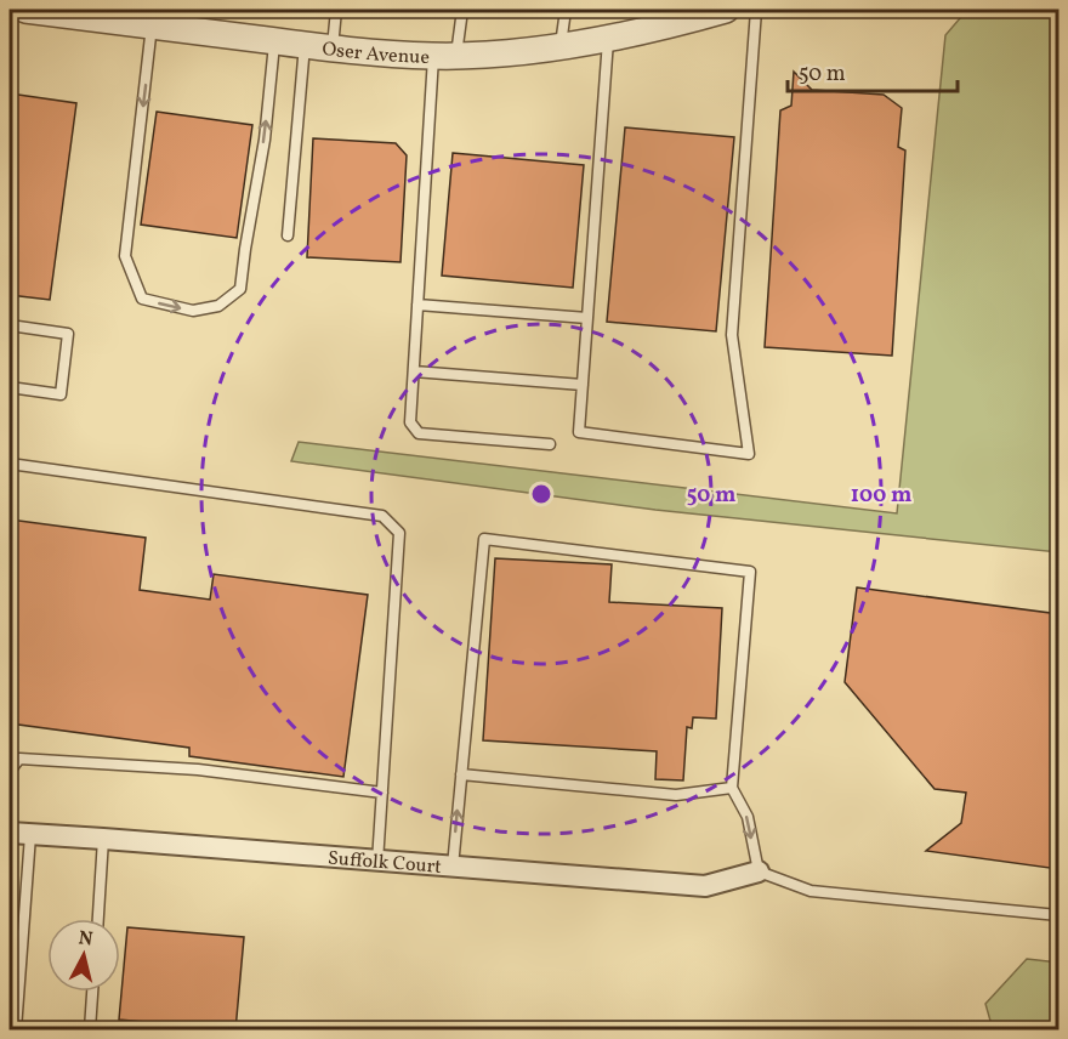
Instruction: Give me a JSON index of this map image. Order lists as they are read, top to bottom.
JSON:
{
  "streets": {
    "street": ["Oser Avenue", "Suffolk Court"]
  },
  "scale_bar": "50 m",
  "north": "top",
  "rings": ["50 m", "100 m"]
}
